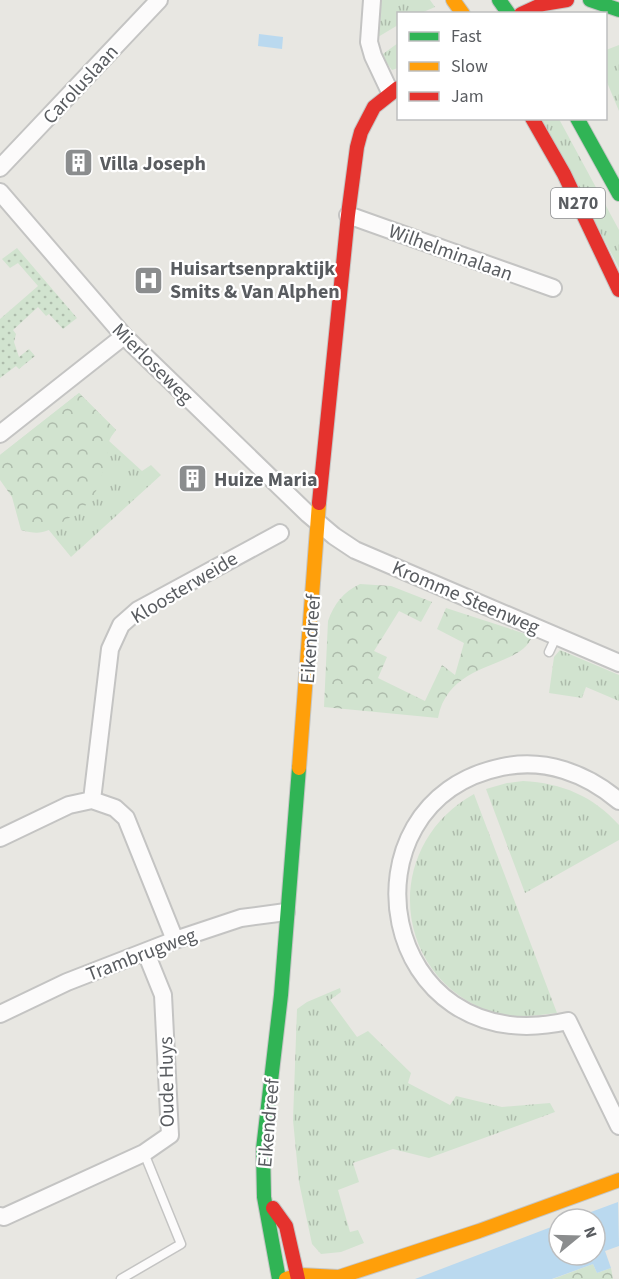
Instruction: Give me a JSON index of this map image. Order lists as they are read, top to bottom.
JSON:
{
  "streets": {
    "street": [
      "Caroluslaan",
      "N270",
      "Wilhelminalaan",
      "Mierloseweg",
      "Kloosterweide",
      "Kromme Steenweg",
      "Eikendreef",
      "Trambrugweg",
      "Oude Huys"
    ]
  },
  "crossings": [
    ["Wilhelminalaan", "Eikendreef"],
    ["Mierloseweg", "Kromme Steenweg"],
    ["Mierloseweg", "Eikendreef"],
    ["Kromme Steenweg", "Eikendreef"],
    ["Eikendreef", "Trambrugweg"],
    ["Trambrugweg", "Oude Huys"]
  ],
  "places": {
    "building": ["Villa Joseph", "Huize Maria"],
    "hospital": ["Huisartsenpraktijk Smits & Van Alphen"]
  },
  "legend": ["Fast", "Slow", "Jam"],
  "north": "right"
}
